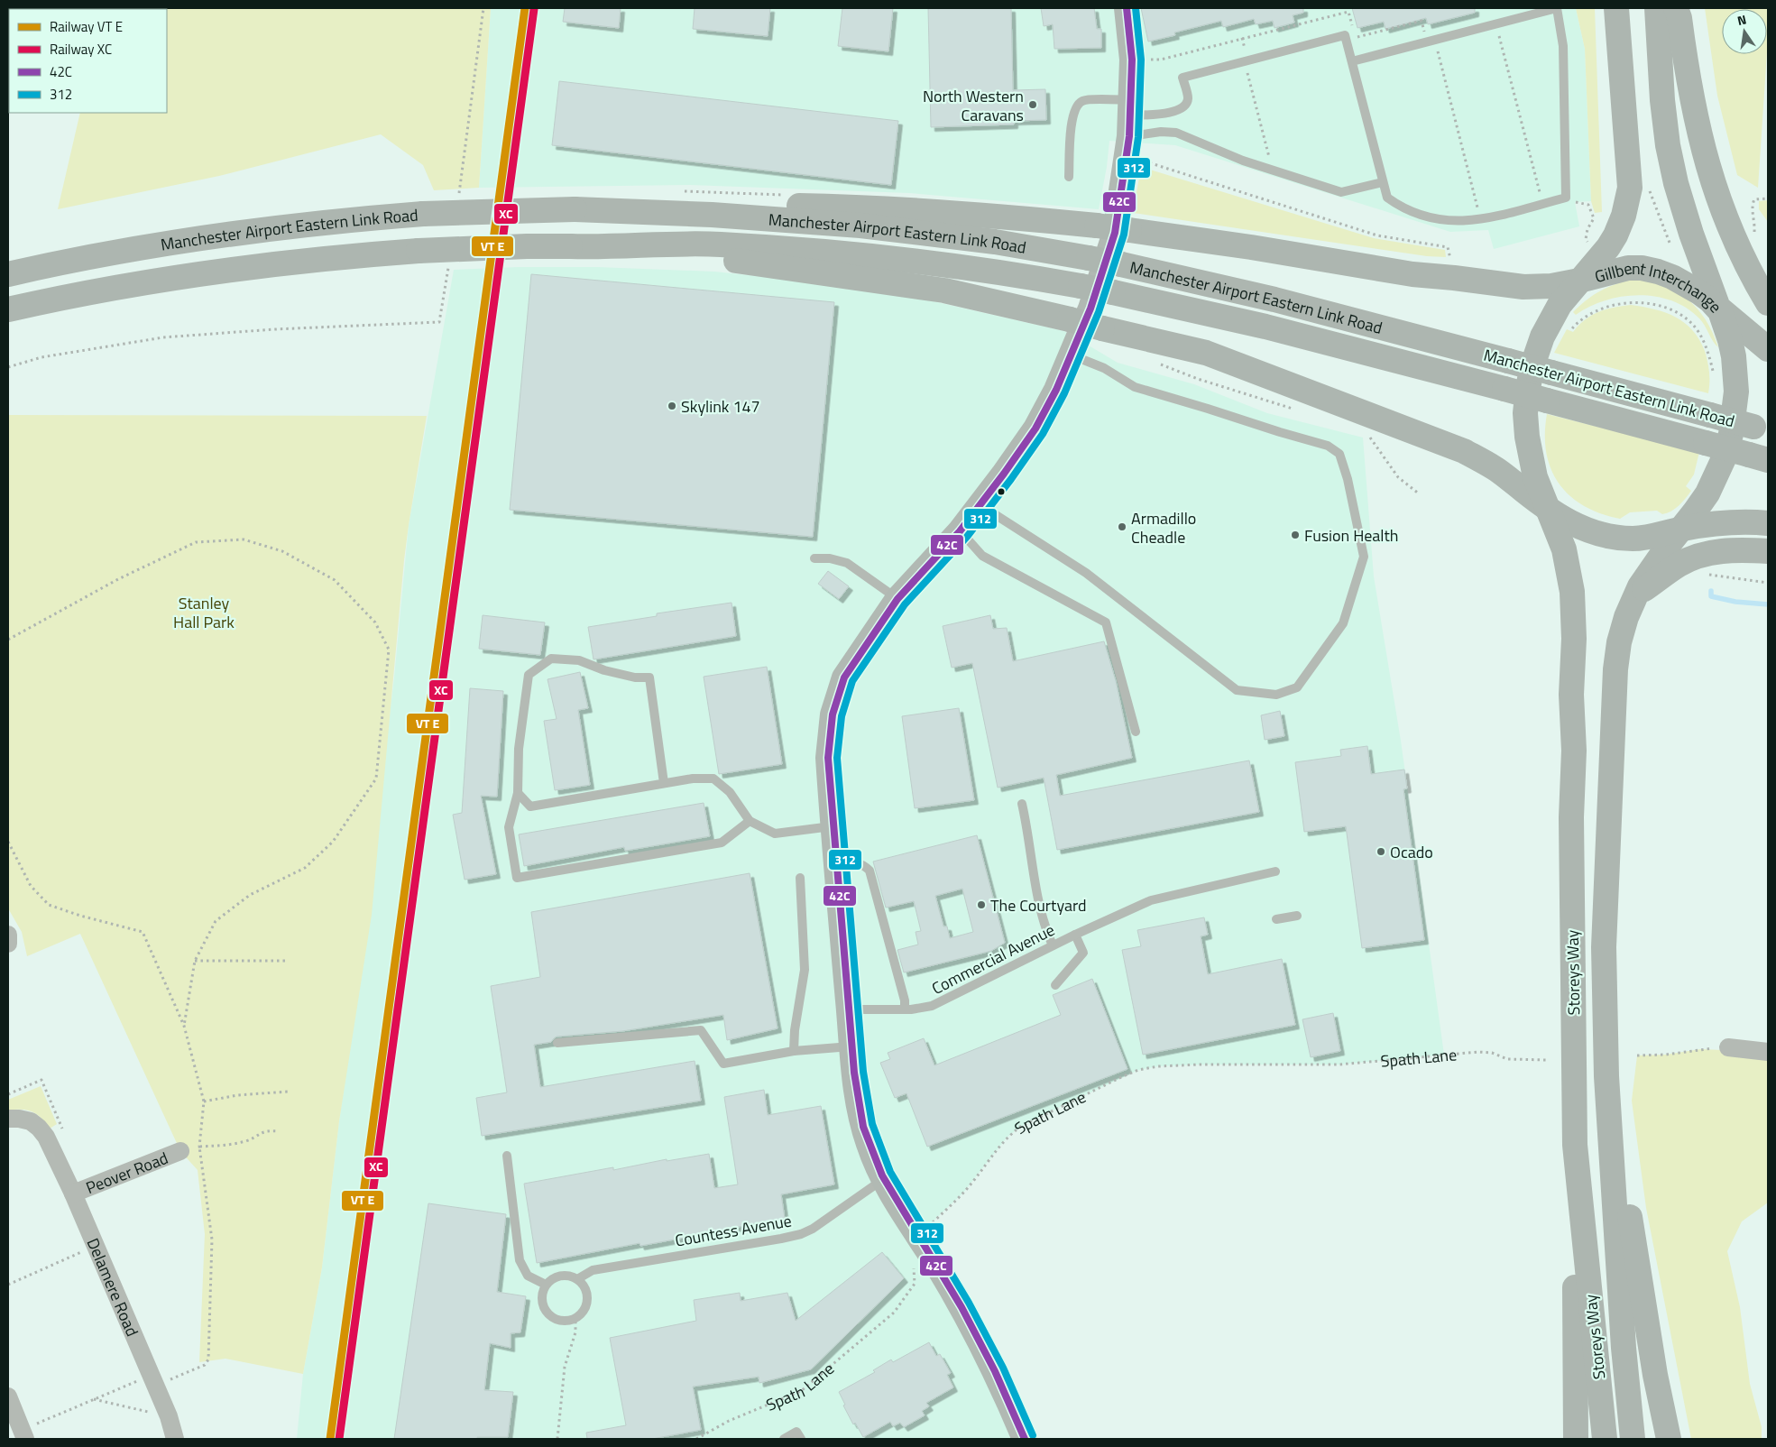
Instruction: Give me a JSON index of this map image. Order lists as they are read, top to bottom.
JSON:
{
  "streets": {
    "highway": ["Manchester Airport Eastern Link Road", "Gillbent Interchange", "Storeys Way"],
    "street": ["Peover Road", "Delamere Road"],
    "lane": ["Commercial Avenue", "Countess Avenue"],
    "path": ["Spath Lane"]
  },
  "crossings": [
    ["Gillbent Interchange", "Storeys Way"],
    ["Peover Road", "Delamere Road"]
  ],
  "parks": ["Stanley Hall Park"],
  "places": [
    "North Western Caravans",
    "Skylink 147",
    "Armadillo Cheadle",
    "Fusion Health",
    "Ocado",
    "The Courtyard"
  ],
  "lines": ["transit line 42C", "transit line 312", "rail line XC"],
  "legend": [
    "Railway VT E",
    "Railway XC",
    "42C",
    "312"
  ],
  "north": "top"
}
